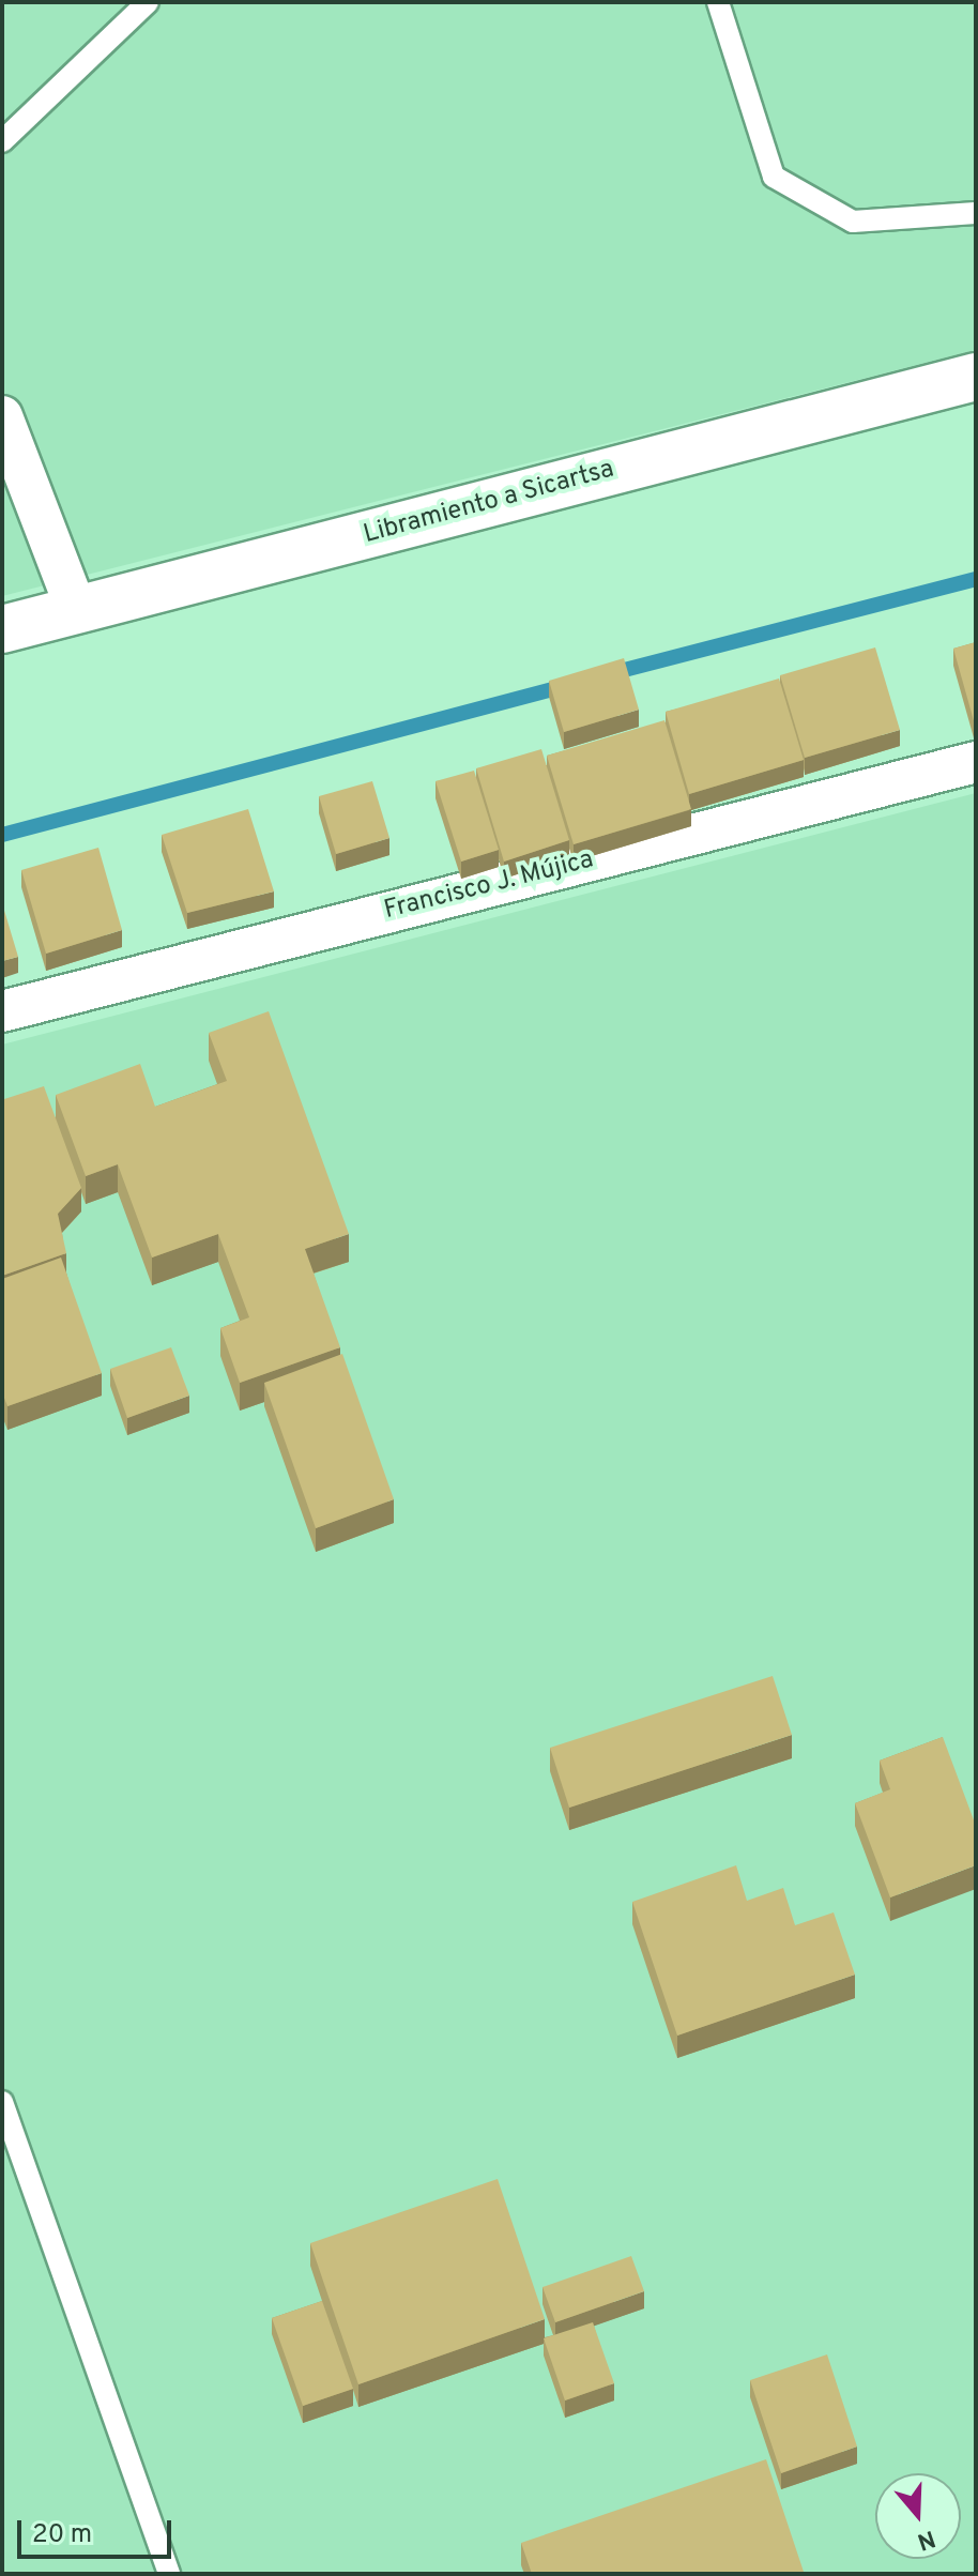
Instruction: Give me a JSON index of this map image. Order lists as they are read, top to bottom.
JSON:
{
  "streets": {
    "main road": ["Libramiento a Sicartsa"],
    "street": ["Francisco J. Mújica"]
  },
  "scale_bar": "20 m",
  "north": "bottom"
}
